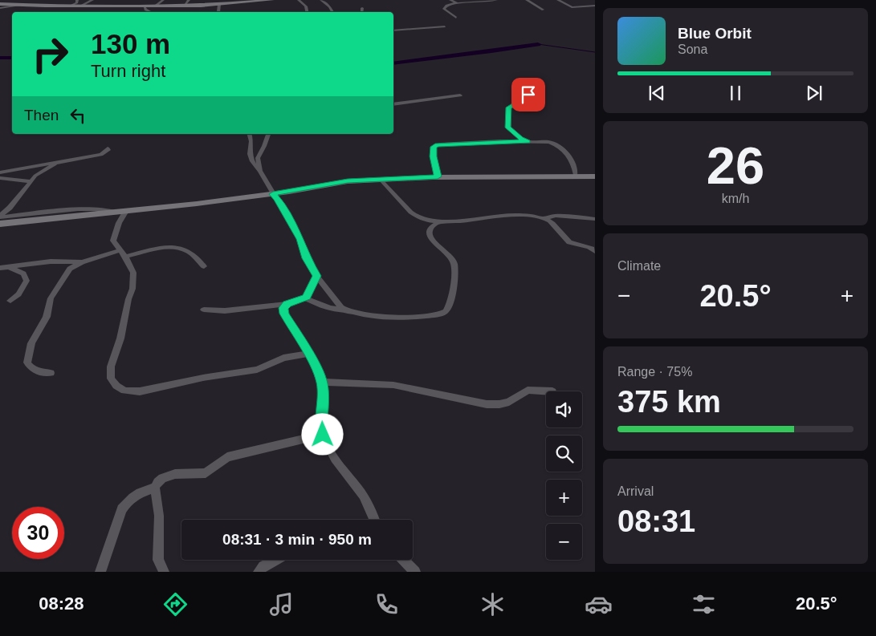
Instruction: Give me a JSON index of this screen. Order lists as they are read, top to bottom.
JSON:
{
  "page": {
    "turn": ["130 m", "Turn right"],
    "song": ["Blue Orbit", "Sona"],
    "then": "Then",
    "tile": [
      ["26", "km/h"],
      "Climate",
      ["Range · 75%", "375 km"],
      ["Arrival", "08:31"]
    ],
    "heat": ["−", "20.5°", "+"],
    "map_buttons": ["+", "−"],
    "limit": "30",
    "trip": "08:31 · 3 min · 950 m",
    "tabs": ["08:28", "20.5°"]
  }
}
